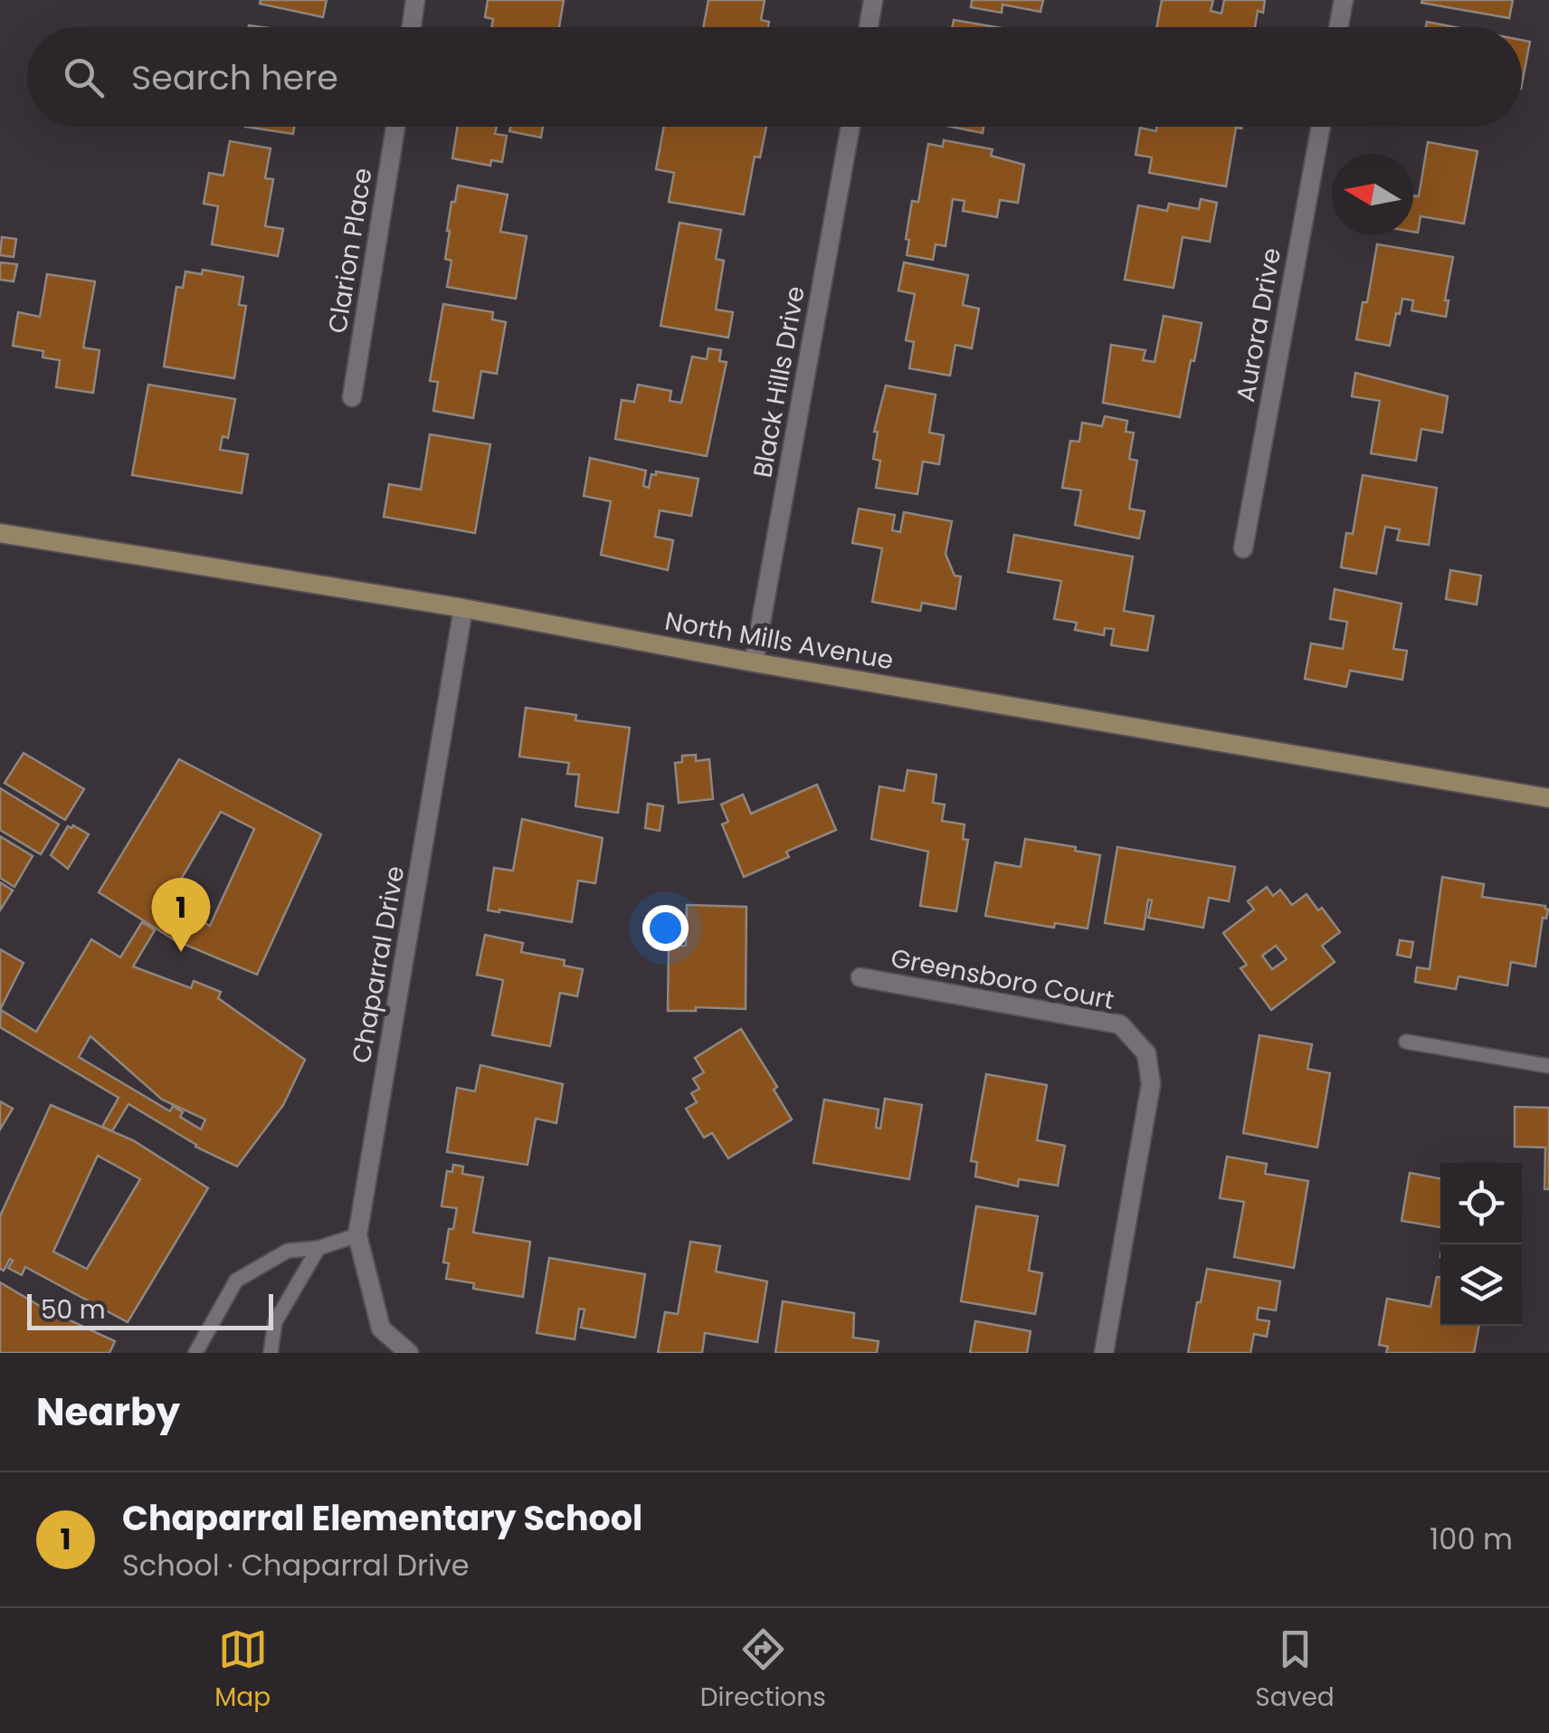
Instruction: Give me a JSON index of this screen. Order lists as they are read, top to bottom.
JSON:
{
  "streets": {
    "main road": ["North Mills Avenue"],
    "street": [
      "Clarion Place",
      "Aurora Drive",
      "Black Hills Drive",
      "Chaparral Drive",
      "Greensboro Court"
    ]
  },
  "crossings": [
    ["Black Hills Drive", "North Mills Avenue"],
    ["North Mills Avenue", "Chaparral Drive"]
  ],
  "scale_bar": "50 m",
  "north": "left",
  "page": {
    "search": "Search here",
    "pins": "1",
    "scale": "50 m",
    "heading": "Nearby",
    "list": [
      {
        "mark": "1",
        "name": "Chaparral Elementary School",
        "note": "School · Chaparral Drive",
        "value": "100 m"
      }
    ],
    "nav": ["Map", "Directions", "Saved"]
  }
}
